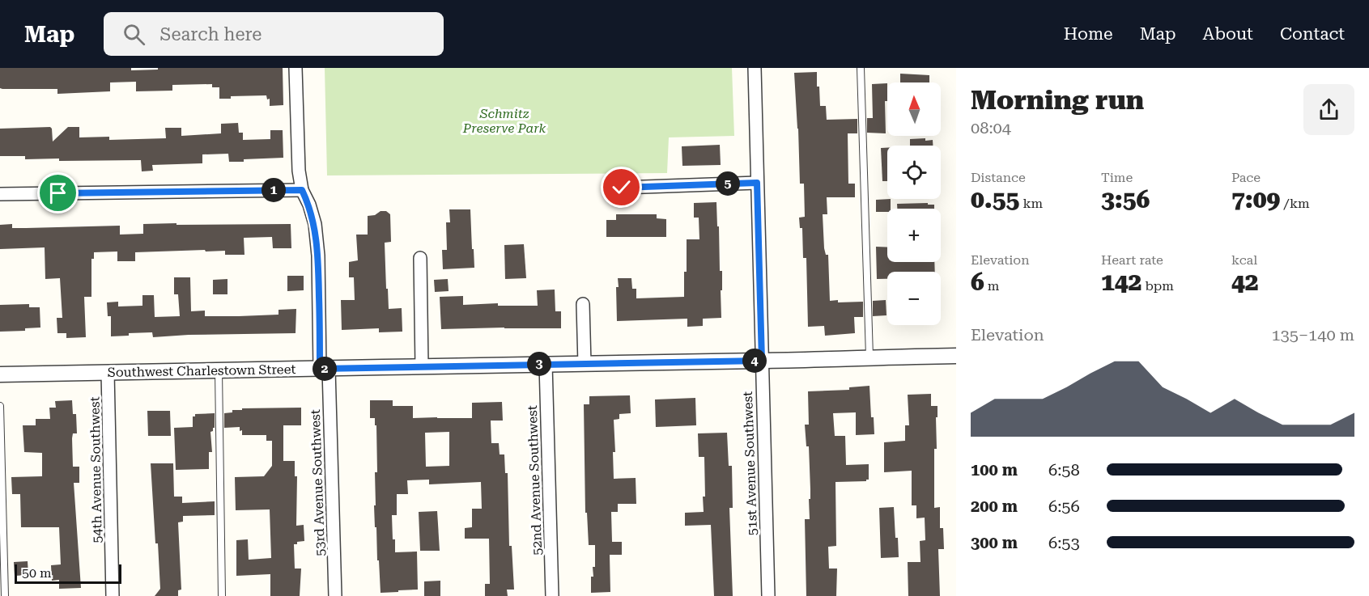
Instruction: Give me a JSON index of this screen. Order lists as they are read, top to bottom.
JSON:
{
  "streets": {
    "street": [
      "Southwest Charlestown Street",
      "51st Avenue Southwest",
      "54th Avenue Southwest",
      "52nd Avenue Southwest",
      "53rd Avenue Southwest"
    ]
  },
  "crossings": [
    ["Southwest Charlestown Street", "51st Avenue Southwest"],
    ["Southwest Charlestown Street", "54th Avenue Southwest"],
    ["Southwest Charlestown Street", "52nd Avenue Southwest"],
    ["Southwest Charlestown Street", "53rd Avenue Southwest"]
  ],
  "parks": ["Schmitz Preserve Park"],
  "scale_bar": "50 m",
  "north": "top",
  "page": {
    "header": "Map",
    "search": "Search here",
    "nav": [
      "Home",
      "Map",
      "About",
      "Contact"
    ],
    "heading": ["Morning run", "08:04"],
    "map_buttons": ["+", "−"],
    "stats": [
      ["Distance", "0.55 km"],
      ["Time", "3:56"],
      ["Pace", "7:09 /km"],
      ["Elevation", "6 m"],
      ["Heart rate", "142 bpm"],
      ["kcal", "42"]
    ],
    "pins": [
      "5",
      "1",
      "4",
      "3",
      "2"
    ],
    "chart": ["Elevation", "135–140 m"],
    "list": [
      {
        "name": "100 m",
        "note": "6:58"
      },
      {
        "name": "200 m",
        "note": "6:56"
      },
      {
        "name": "300 m",
        "note": "6:53"
      }
    ],
    "scale": "50 m"
  }
}
